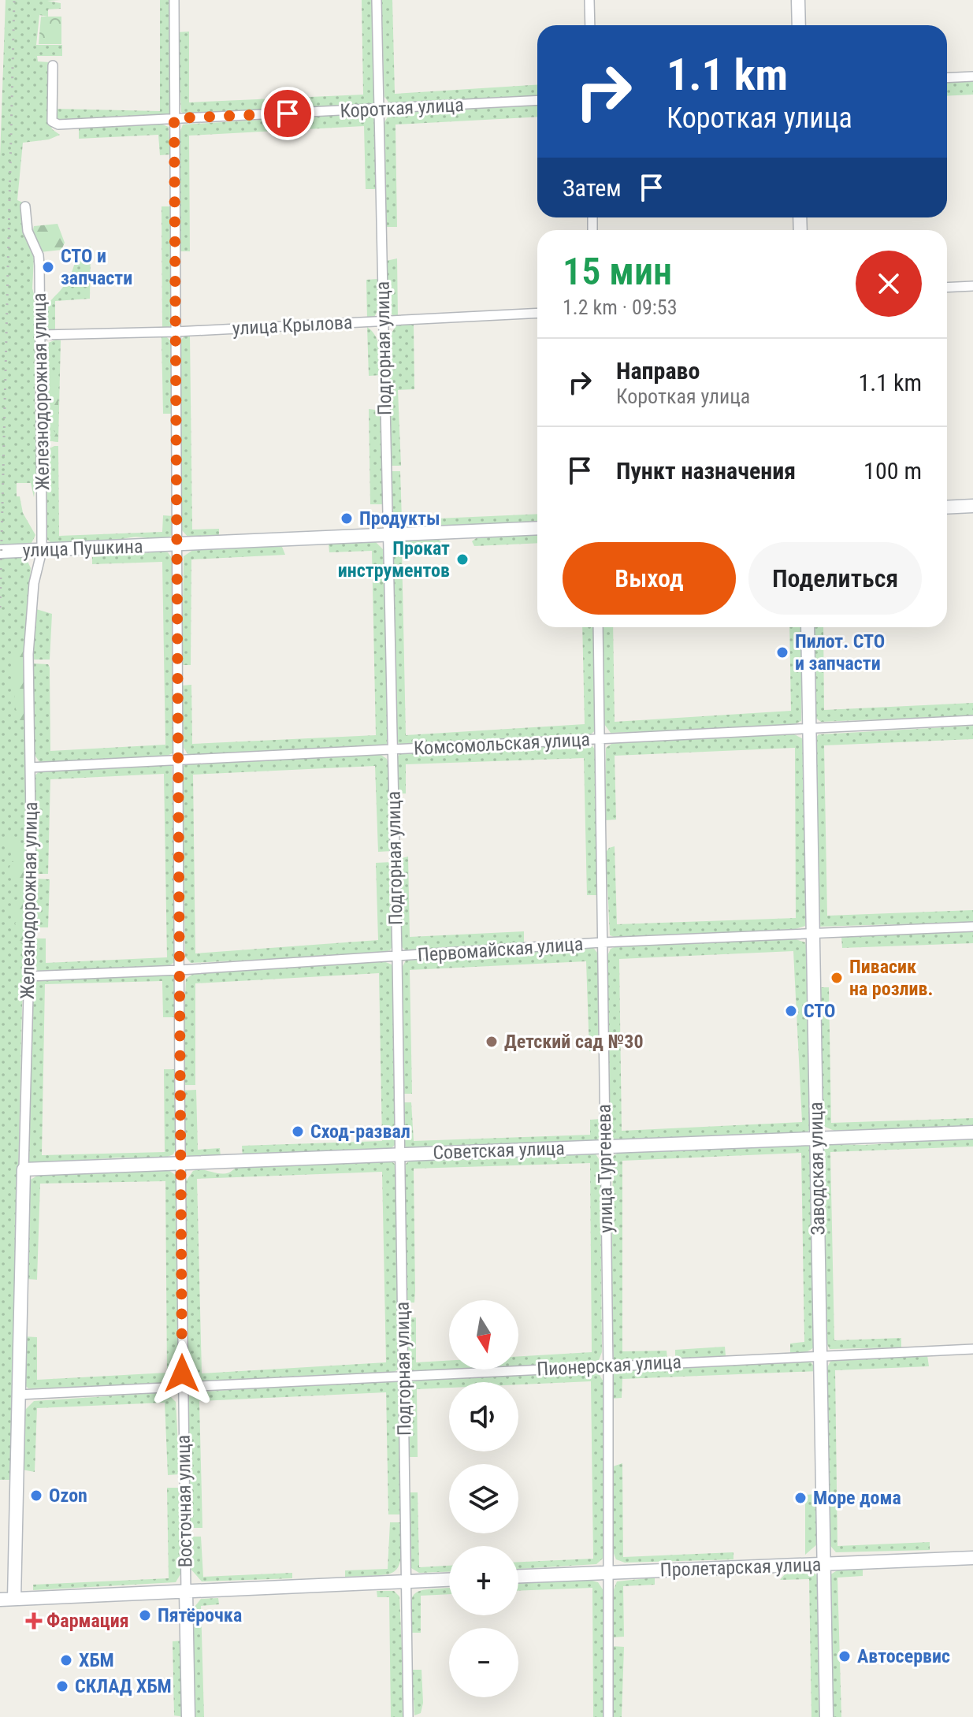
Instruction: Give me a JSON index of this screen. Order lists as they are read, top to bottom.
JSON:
{
  "streets": {
    "street": [
      "Короткая улица",
      "улица Крылова",
      "Подгорная улица",
      "Железнодорожная улица",
      "улица Пушкина",
      "Комсомольская улица",
      "Первомайская улица",
      "Советская улица",
      "улица Тургенева",
      "Заводская улица",
      "Пионерская улица",
      "Восточная улица",
      "Пролетарская улица"
    ]
  },
  "crossings": [
    ["Короткая улица", "Подгорная улица"],
    ["Короткая улица", "Восточная улица"],
    ["улица Крылова", "Подгорная улица"],
    ["улица Крылова", "Железнодорожная улица"],
    ["улица Крылова", "Восточная улица"],
    ["Подгорная улица", "улица Пушкина"],
    ["Подгорная улица", "Комсомольская улица"],
    ["Подгорная улица", "Первомайская улица"],
    ["Подгорная улица", "Советская улица"],
    ["Подгорная улица", "Пионерская улица"],
    ["Железнодорожная улица", "улица Пушкина"],
    ["Железнодорожная улица", "Комсомольская улица"],
    ["Железнодорожная улица", "Первомайская улица"],
    ["Железнодорожная улица", "Советская улица"],
    ["Железнодорожная улица", "Пионерская улица"],
    ["улица Пушкина", "Восточная улица"],
    ["Комсомольская улица", "улица Тургенева"],
    ["Комсомольская улица", "Заводская улица"],
    ["Комсомольская улица", "Восточная улица"],
    ["Первомайская улица", "улица Тургенева"],
    ["Первомайская улица", "Заводская улица"],
    ["Первомайская улица", "Восточная улица"],
    ["Советская улица", "улица Тургенева"],
    ["Советская улица", "Заводская улица"],
    ["Советская улица", "Восточная улица"],
    ["улица Тургенева", "Пионерская улица"],
    ["улица Тургенева", "Пролетарская улица"],
    ["Заводская улица", "Пионерская улица"],
    ["Заводская улица", "Пролетарская улица"],
    ["Пионерская улица", "Восточная улица"]
  ],
  "places": {
    "other": [
      "СТО и запчасти",
      "Продукты",
      "Прокат инструментов",
      "Пилот. СТО и запчасти",
      "Пивасик на розлив.",
      "СТО",
      "Детский сад №30",
      "Сход-развал",
      "Ozon",
      "Море дома",
      "Пятёрочка",
      "Автосервис",
      "ХБМ",
      "СКЛАД ХБМ"
    ],
    "health": ["Фармация"]
  },
  "north": "bottom",
  "page": {
    "turn": ["1.1 km", "Короткая улица"],
    "then": "Затем",
    "heading": ["15 мин", "1.2 km · 09:53"],
    "list": [
      {
        "name": "Направо",
        "note": "Короткая улица",
        "value": "1.1 km"
      },
      {
        "name": "Пункт назначения",
        "value": "100 m"
      }
    ],
    "buttons": ["Выход", "Поделиться"],
    "map_buttons": ["+", "−"]
  }
}
